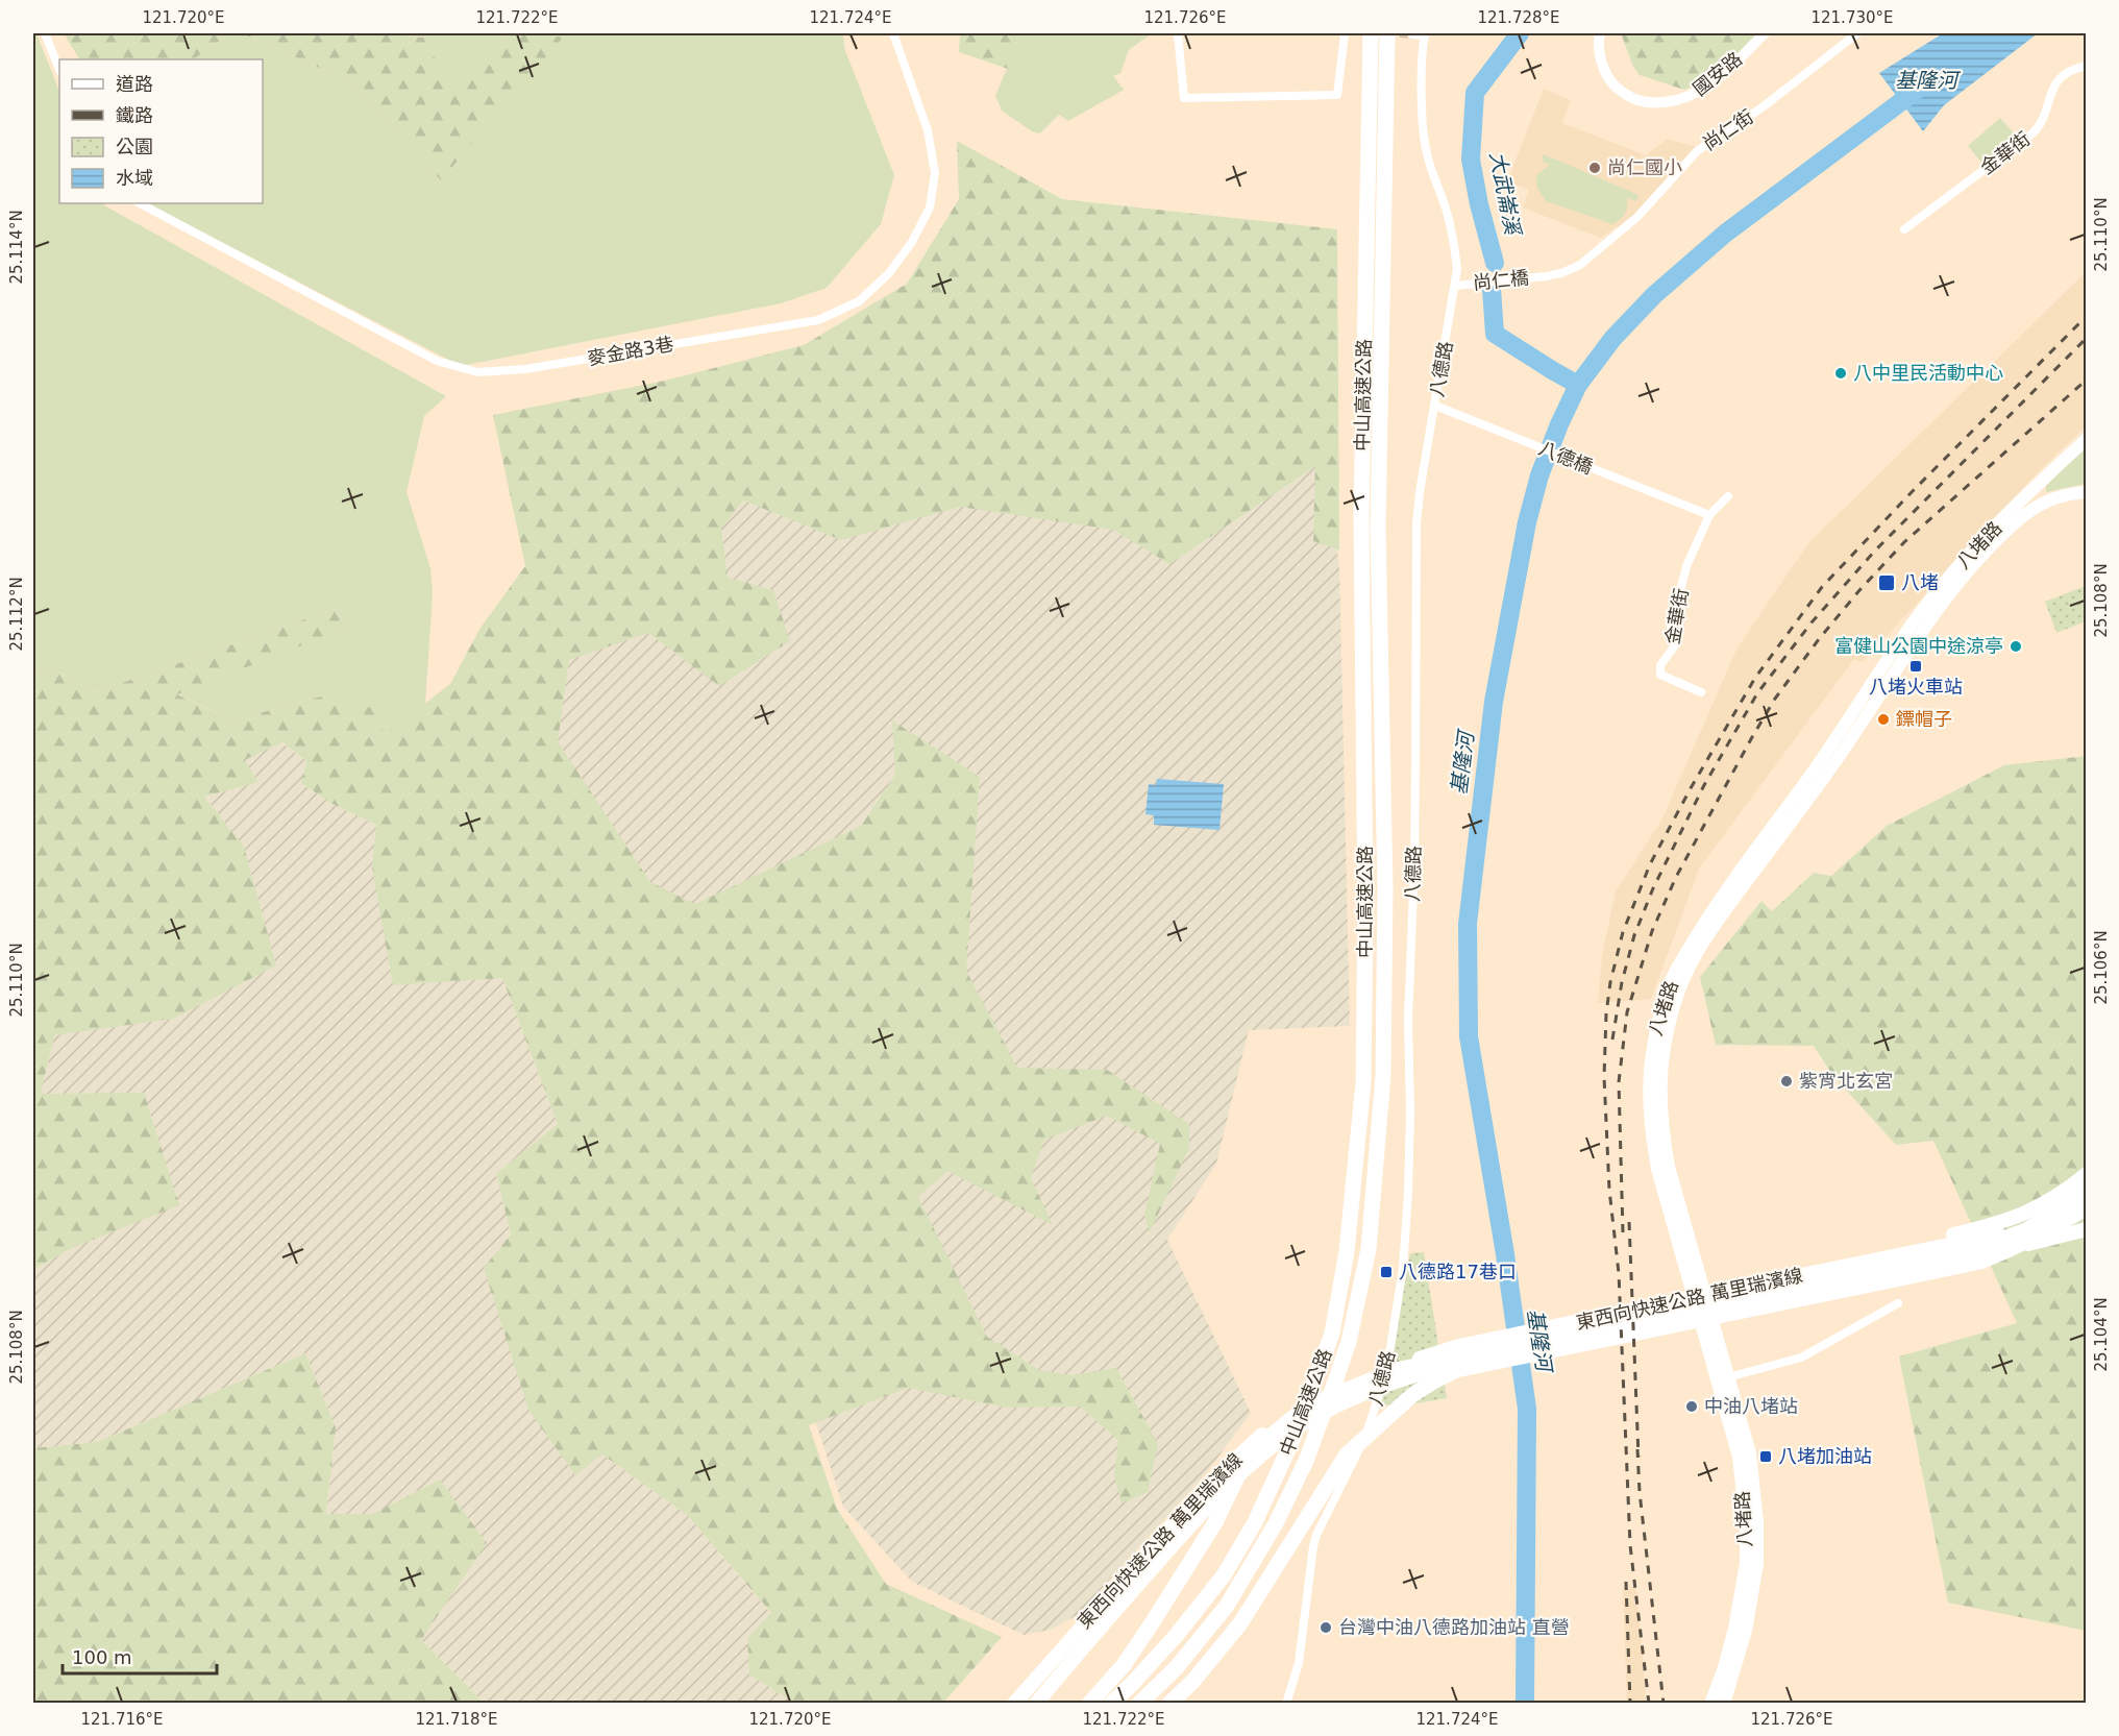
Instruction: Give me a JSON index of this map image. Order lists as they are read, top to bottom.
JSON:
{
  "streets": {
    "highway": ["中山高速公路", "東西向快速公路 萬里瑞濱線"],
    "main road": ["八堵路"],
    "street": [
      "國安路",
      "尚仁街",
      "金華街",
      "尚仁橋",
      "麥金路3巷",
      "八德路",
      "八德橋"
    ]
  },
  "crossings": [
    ["尚仁街", "尚仁橋"],
    ["金華街", "八德橋"],
    ["尚仁橋", "八德路"],
    ["八德路", "八德橋"]
  ],
  "water": ["基隆河", "大武崙溪"],
  "places": {
    "other": [
      "尚仁國小",
      "八中里民活動中心",
      "富健山公園中途涼亭",
      "鏢帽子",
      "紫宵北玄宮",
      "中油八堵站",
      "台灣中油八德路加油站 直營"
    ],
    "transit": [
      "八堵",
      "八堵火車站",
      "八德路17巷口",
      "八堵加油站"
    ]
  },
  "legend": [
    "道路",
    "鐵路",
    "公園",
    "水域"
  ],
  "scale_bar": "100 m",
  "coordinates": [
    "121.720°E",
    "121.722°E",
    "121.724°E",
    "121.726°E",
    "121.728°E",
    "121.730°E",
    "25.110°N",
    "25.114°N",
    "25.108°N",
    "25.112°N",
    "25.106°N",
    "25.104°N",
    "121.716°E",
    "121.718°E"
  ]
}
